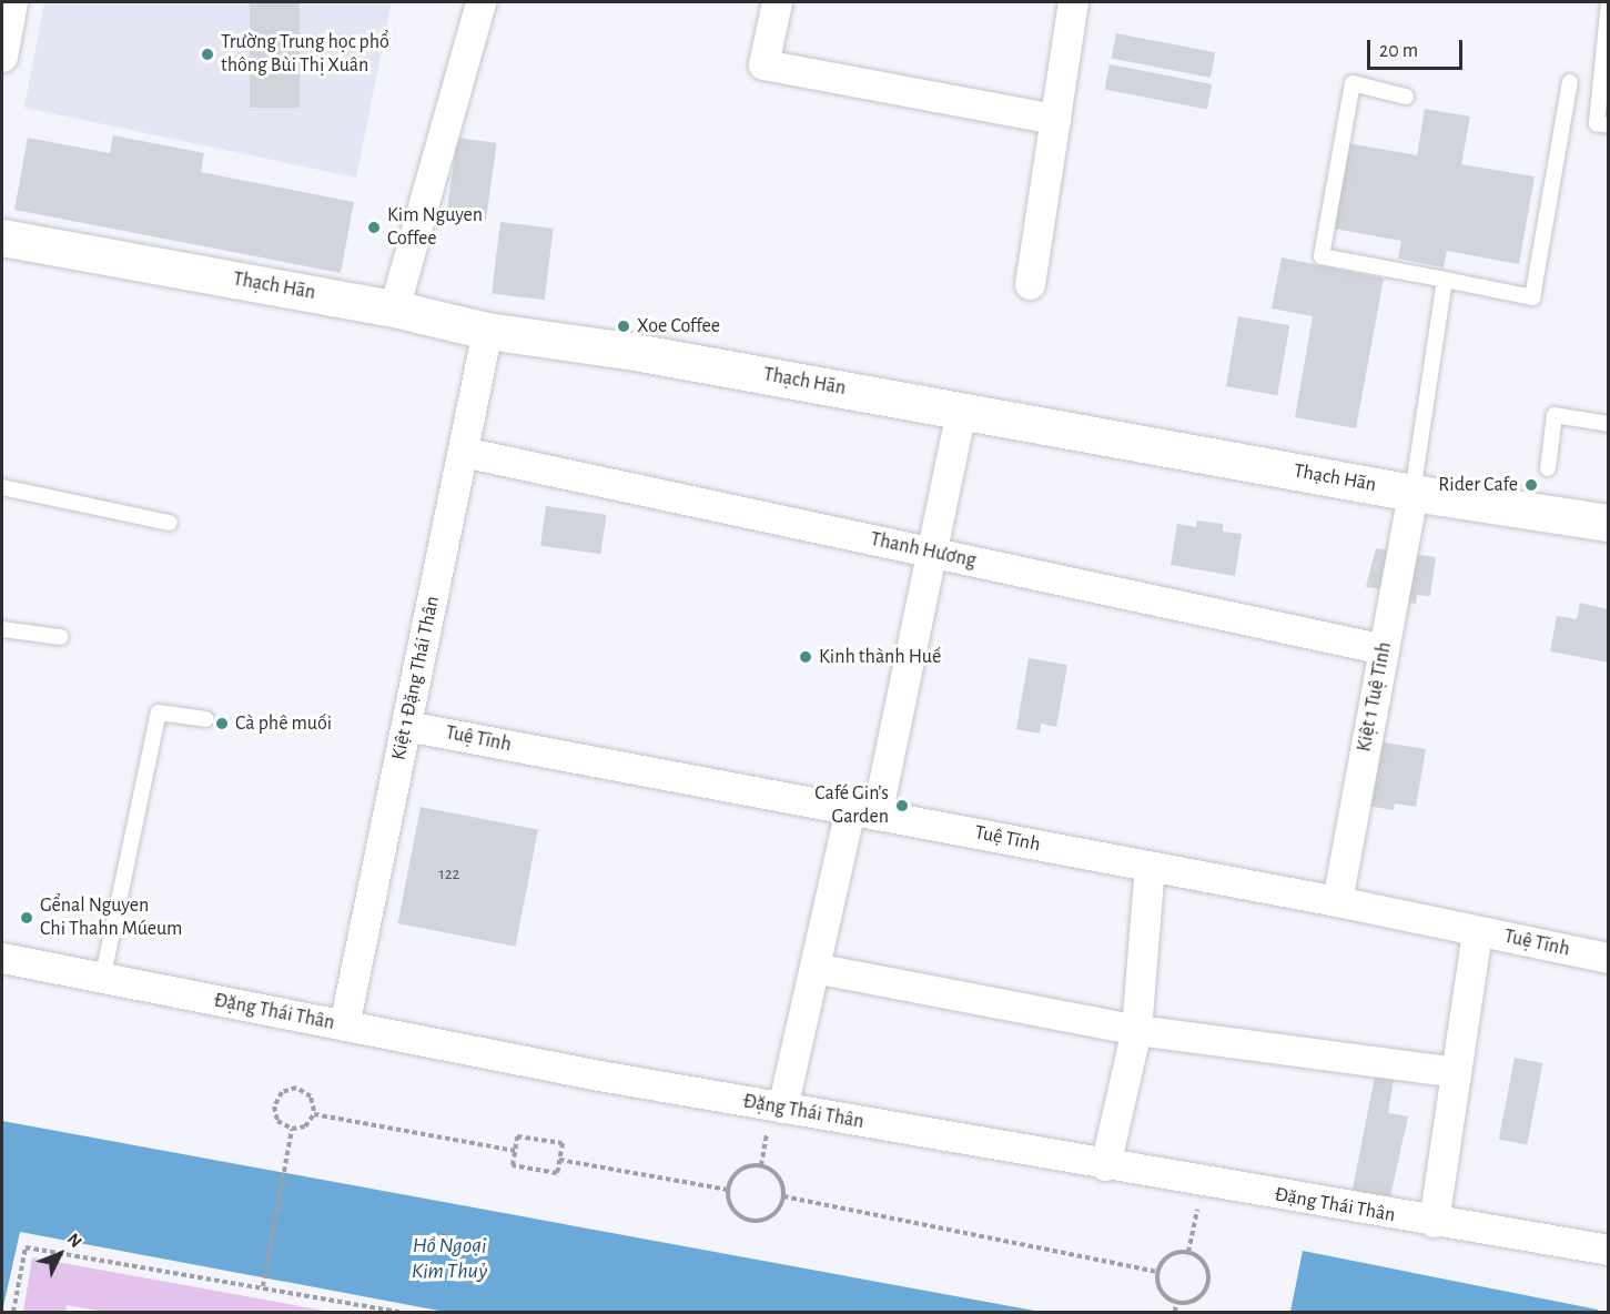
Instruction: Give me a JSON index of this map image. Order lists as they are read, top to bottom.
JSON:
{
  "streets": {
    "street": [
      "Thạch Hãn",
      "Thanh Hương",
      "Kiệt 1 Đặng Thái Thân",
      "Kiệt 1 Tuệ Tĩnh",
      "Tuệ Tĩnh",
      "Đặng Thái Thân"
    ]
  },
  "crossings": [
    ["Thạch Hãn", "Kiệt 1 Đặng Thái Thân"],
    ["Thạch Hãn", "Kiệt 1 Tuệ Tĩnh"],
    ["Thanh Hương", "Kiệt 1 Đặng Thái Thân"],
    ["Thanh Hương", "Kiệt 1 Tuệ Tĩnh"],
    ["Kiệt 1 Đặng Thái Thân", "Tuệ Tĩnh"],
    ["Kiệt 1 Đặng Thái Thân", "Đặng Thái Thân"],
    ["Kiệt 1 Tuệ Tĩnh", "Tuệ Tĩnh"]
  ],
  "water": ["Hồ Ngoại Kim Thuỷ"],
  "places": [
    "Trường Trung học phổ thông Bùi Thị Xuân",
    "Kim Nguyen Coffee",
    "Xoe Coffee",
    "Rider Cafe",
    "Kinh thành Huế",
    "Cà phê muối",
    "Café Gin’s Garden",
    "Gểnal Nguyen Chi Thahn Múeum"
  ],
  "house_numbers": ["122"],
  "scale_bar": "20 m",
  "north": "top right"
}
